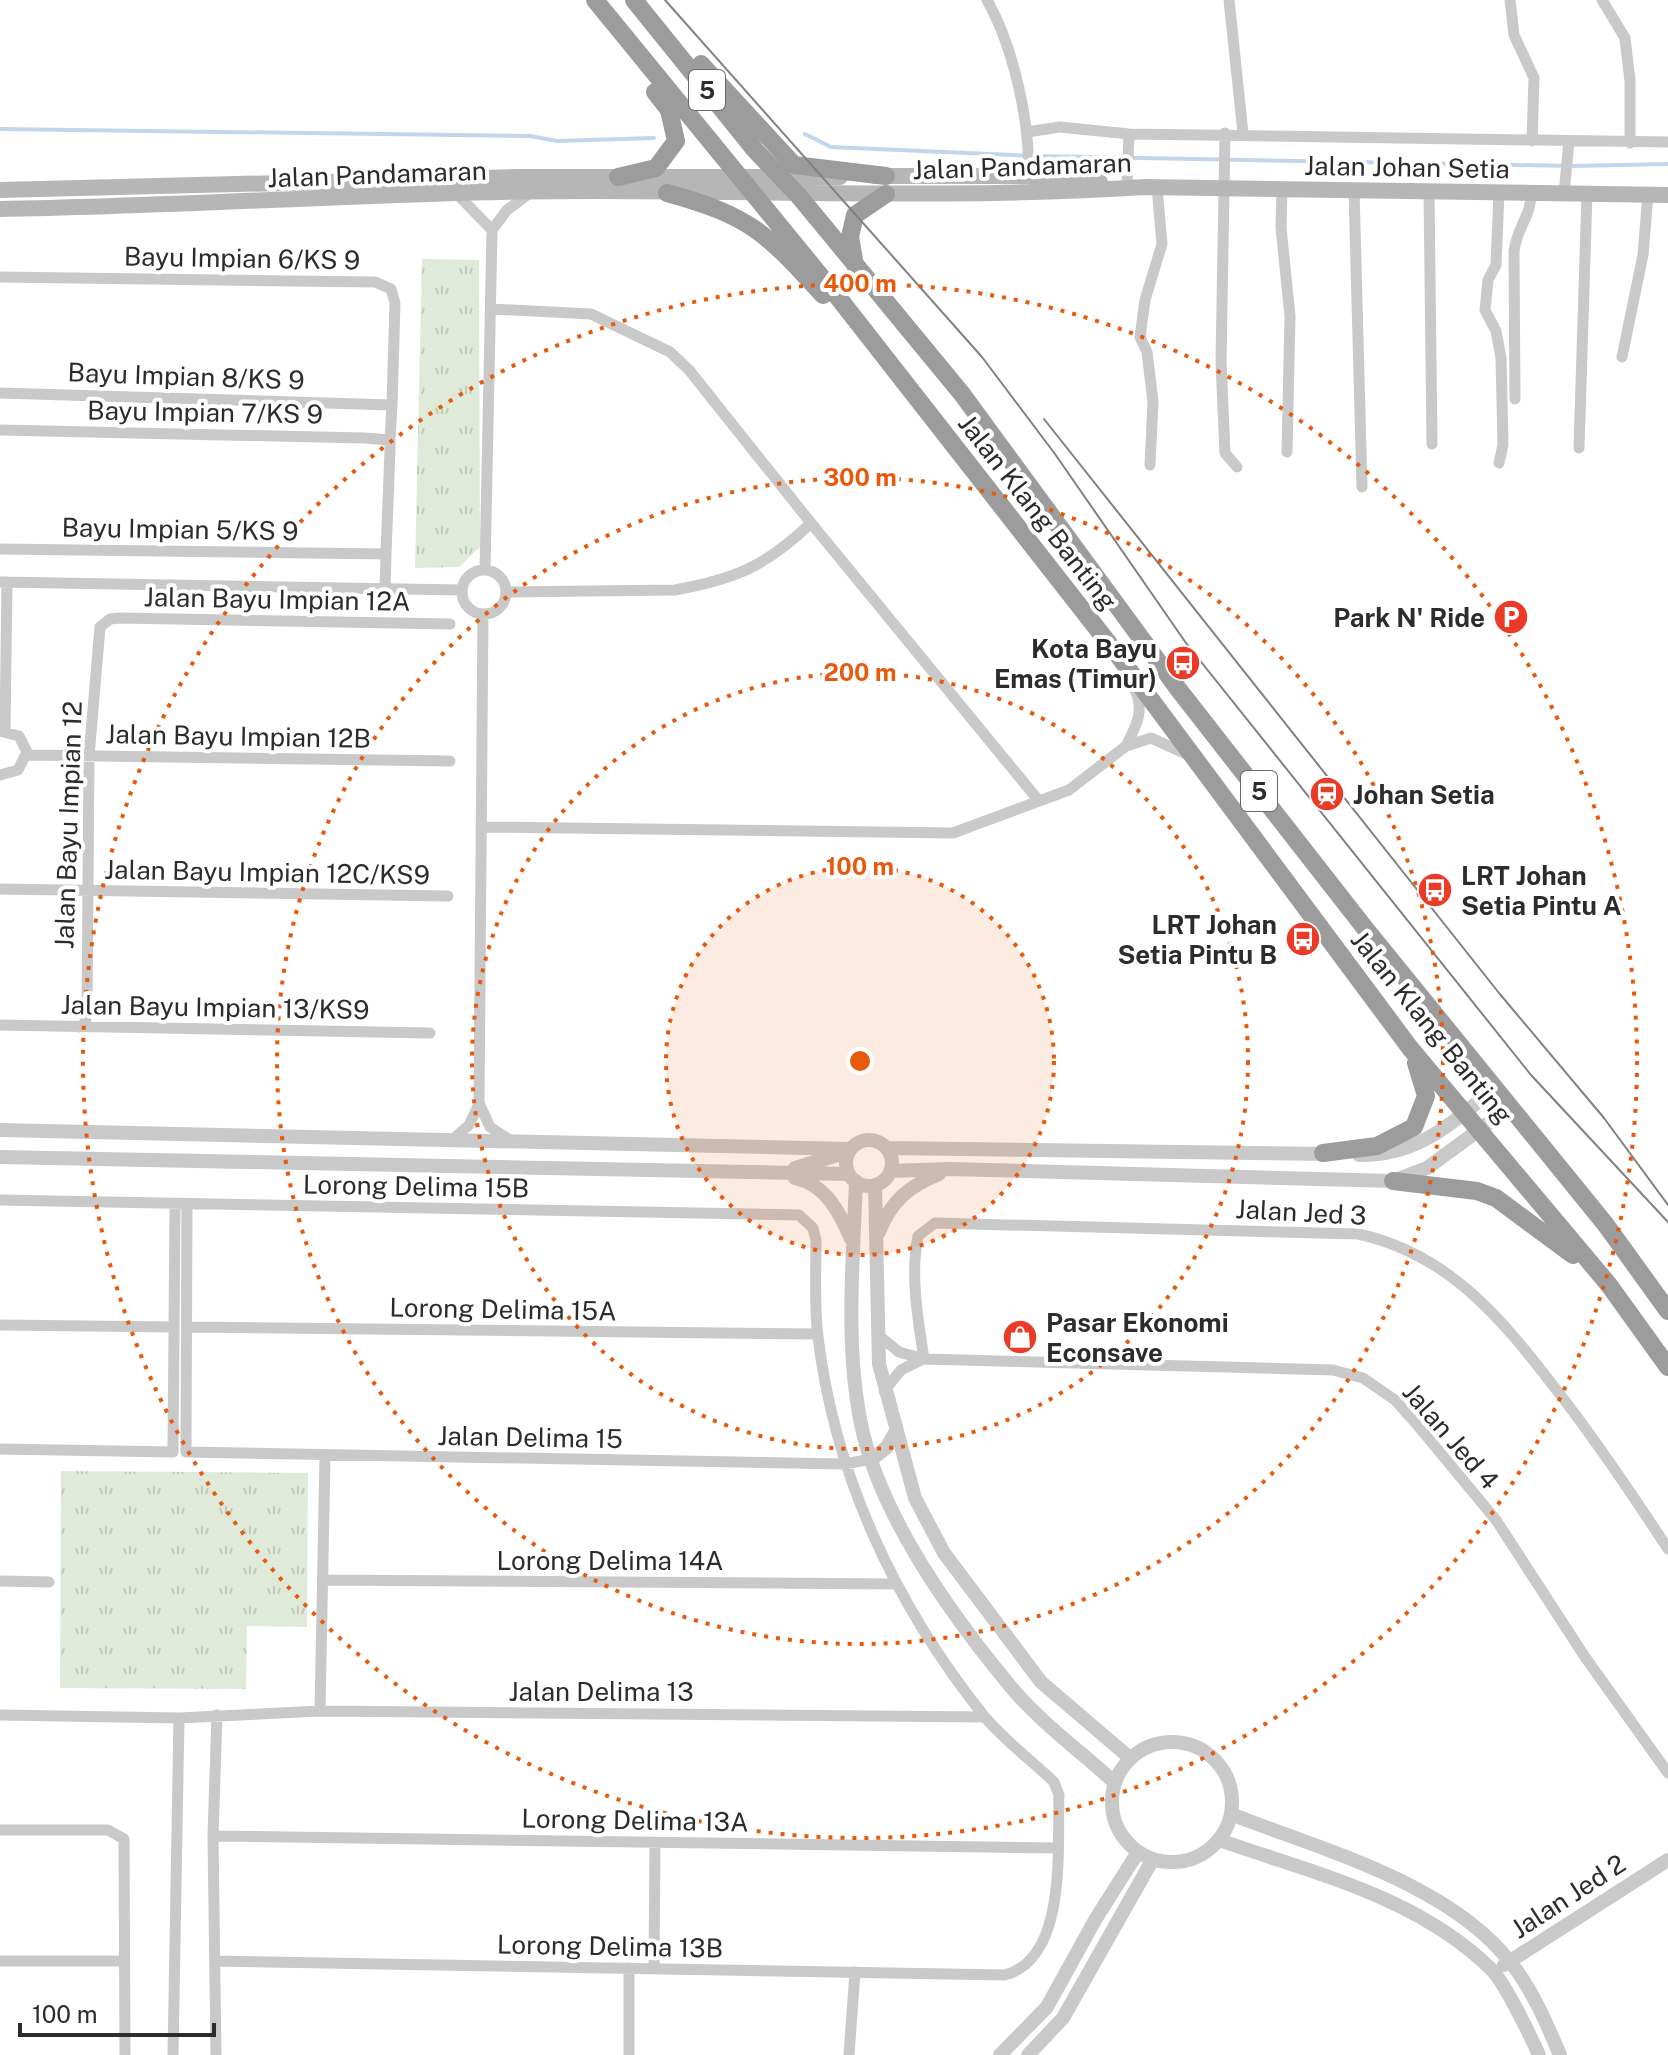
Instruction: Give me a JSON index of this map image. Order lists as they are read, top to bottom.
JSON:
{
  "streets": {
    "highway": ["5", "Jalan Klang Banting"],
    "main road": ["Jalan Pandamaran", "Jalan Johan Setia"],
    "street": [
      "Bayu Impian 6/KS 9",
      "Bayu Impian 8/KS 9",
      "Bayu Impian 7/KS 9",
      "Bayu Impian 5/KS 9",
      "Jalan Bayu Impian 12A",
      "Jalan Bayu Impian 12B",
      "Jalan Bayu Impian 12",
      "Jalan Bayu Impian 12C/KS9",
      "Jalan Bayu Impian 13/KS9",
      "Lorong Delima 15B",
      "Jalan Jed 3",
      "Lorong Delima 15A",
      "Jalan Jed 4",
      "Jalan Delima 15",
      "Lorong Delima 14A",
      "Jalan Delima 13",
      "Lorong Delima 13A",
      "Jalan Jed 2",
      "Lorong Delima 13B"
    ]
  },
  "crossings": [
    ["Jalan Pandamaran", "Jalan Johan Setia"],
    ["Jalan Pandamaran", "Jalan Klang Banting"],
    ["Bayu Impian 6/KS 9", "Bayu Impian 8/KS 9"],
    ["Jalan Bayu Impian 12A", "Jalan Bayu Impian 12"],
    ["Jalan Bayu Impian 12B", "Jalan Bayu Impian 12"],
    ["Jalan Bayu Impian 12", "Jalan Bayu Impian 12C/KS9"],
    ["Jalan Bayu Impian 12", "Jalan Bayu Impian 13/KS9"],
    ["Lorong Delima 15B", "Lorong Delima 15A"],
    ["Jalan Jed 3", "Jalan Jed 4"],
    ["Lorong Delima 15A", "Jalan Delima 15"],
    ["Lorong Delima 13A", "Lorong Delima 13B"]
  ],
  "places": {
    "parking": ["Park N' Ride"],
    "bus stop": ["Kota Bayu Emas (Timur)", "LRT Johan Setia Pintu A", "LRT Johan Setia Pintu B"],
    "station": ["Johan Setia"],
    "shop": ["Pasar Ekonomi Econsave"]
  },
  "scale_bar": "100 m",
  "rings": [
    "400 m",
    "300 m",
    "200 m",
    "100 m"
  ]
}
